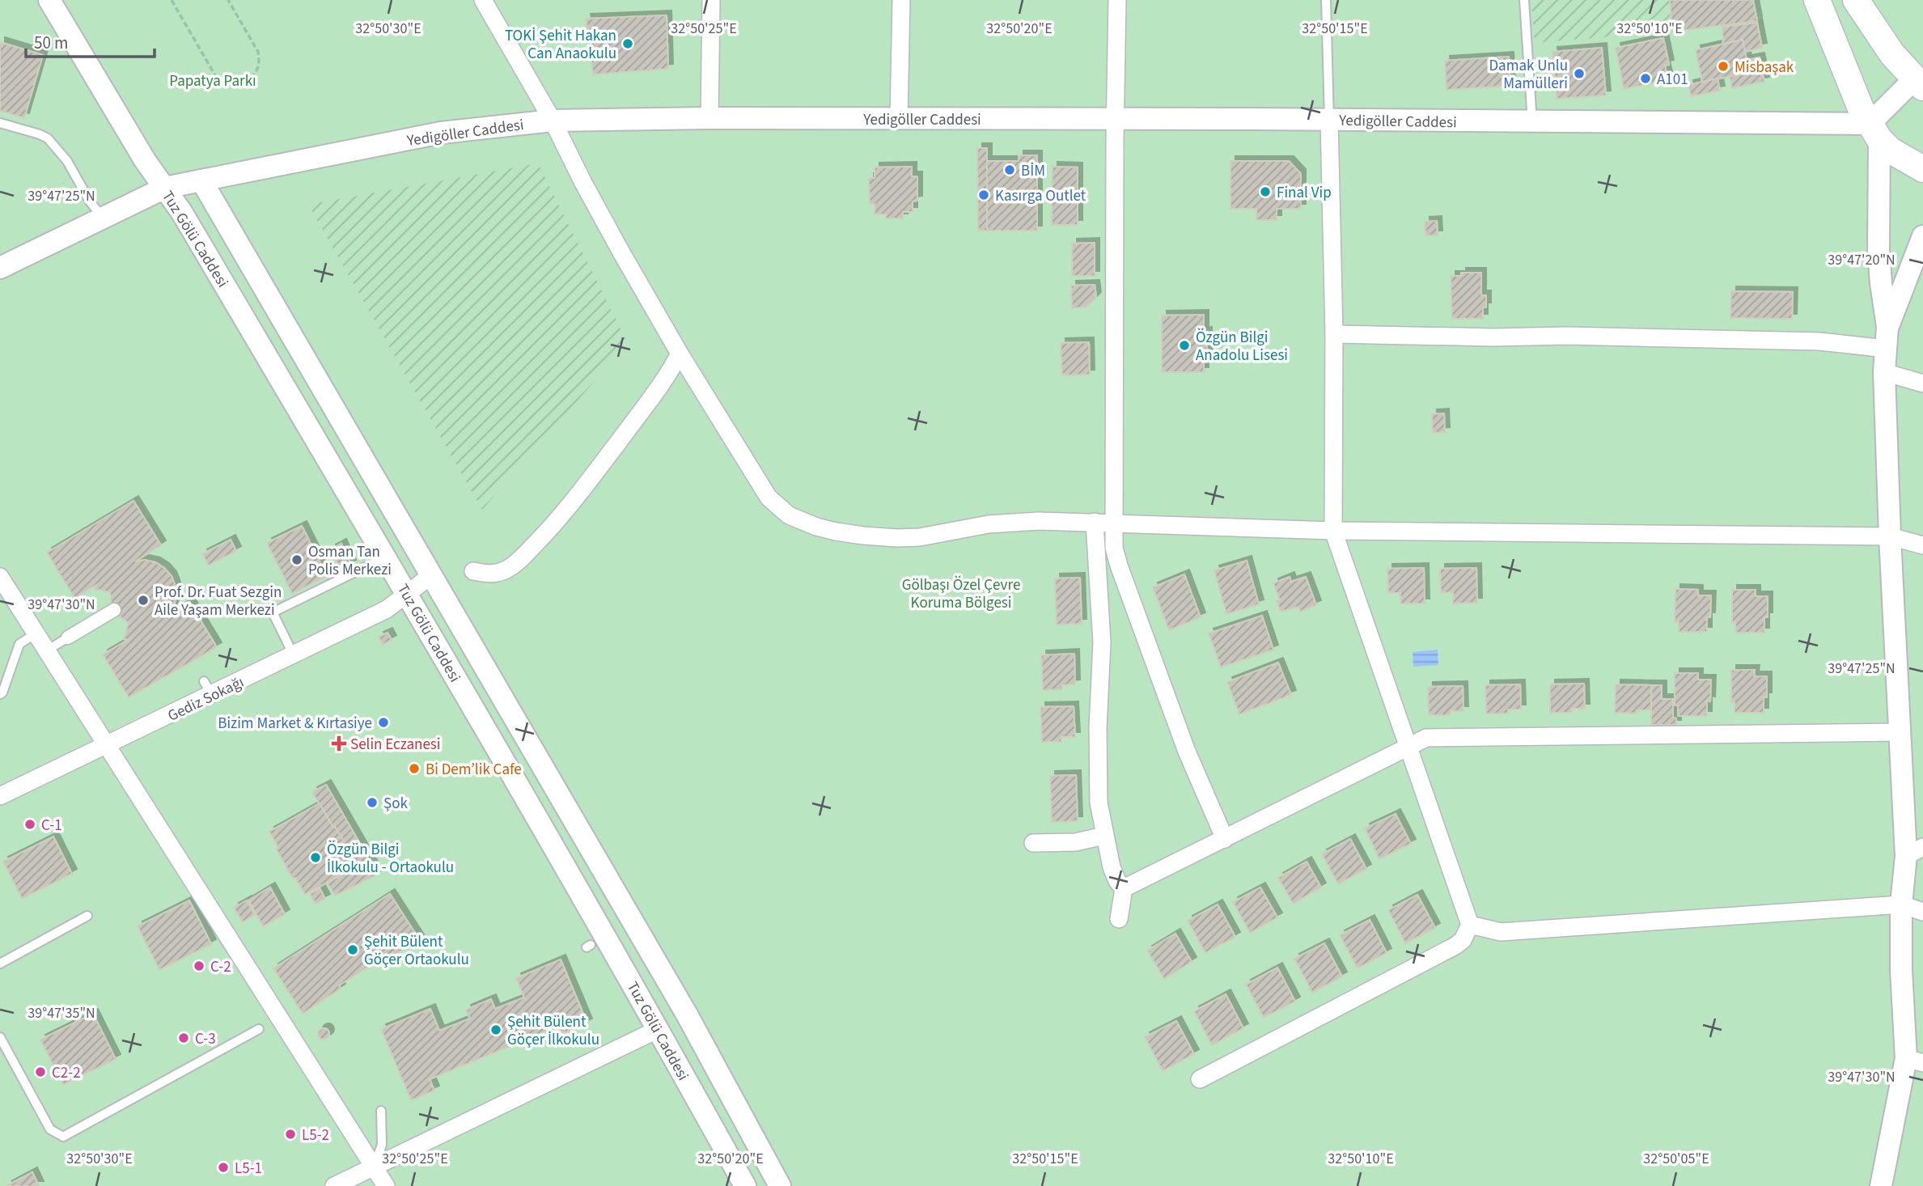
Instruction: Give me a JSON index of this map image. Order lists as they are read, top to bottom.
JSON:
{
  "streets": {
    "street": ["Yedigöller Caddesi", "Tuz Gölü Caddesi", "Gediz Sokağı"]
  },
  "crossings": [
    ["Yedigöller Caddesi", "Tuz Gölü Caddesi"],
    ["Tuz Gölü Caddesi", "Gediz Sokağı"]
  ],
  "parks": ["Papatya Parkı", "Gölbaşı Özel Çevre Koruma Bölgesi"],
  "places": {
    "other": [
      "TOKİ Şehit Hakan Can Anaokulu",
      "Misbaşak",
      "Damak Unlu Mamülleri",
      "A101",
      "BİM",
      "Final Vip",
      "Kasırga Outlet",
      "Özgün Bilgi Anadolu Lisesi",
      "Osman Tan Polis Merkezi",
      "Prof. Dr. Fuat Sezgin Aile Yaşam Merkezi",
      "Bizim Market & Kırtasiye",
      "Bi Dem’lik Cafe",
      "Şok",
      "C-1",
      "Özgün Bilgi İlkokulu - Ortaokulu",
      "Şehit Bülent Göçer Ortaokulu",
      "C-2",
      "Şehit Bülent Göçer İlkokulu",
      "C-3",
      "C2-2",
      "L5-2",
      "L5-1"
    ],
    "health": ["Selin Eczanesi"]
  },
  "scale_bar": "50 m",
  "coordinates": [
    "32°50'30\"E",
    "32°50'25\"E",
    "32°50'20\"E",
    "32°50'15\"E",
    "32°50'10\"E",
    "39°47'25\"N",
    "39°47'20\"N",
    "39°47'30\"N",
    "39°47'35\"N",
    "32°50'05\"E"
  ]
}
